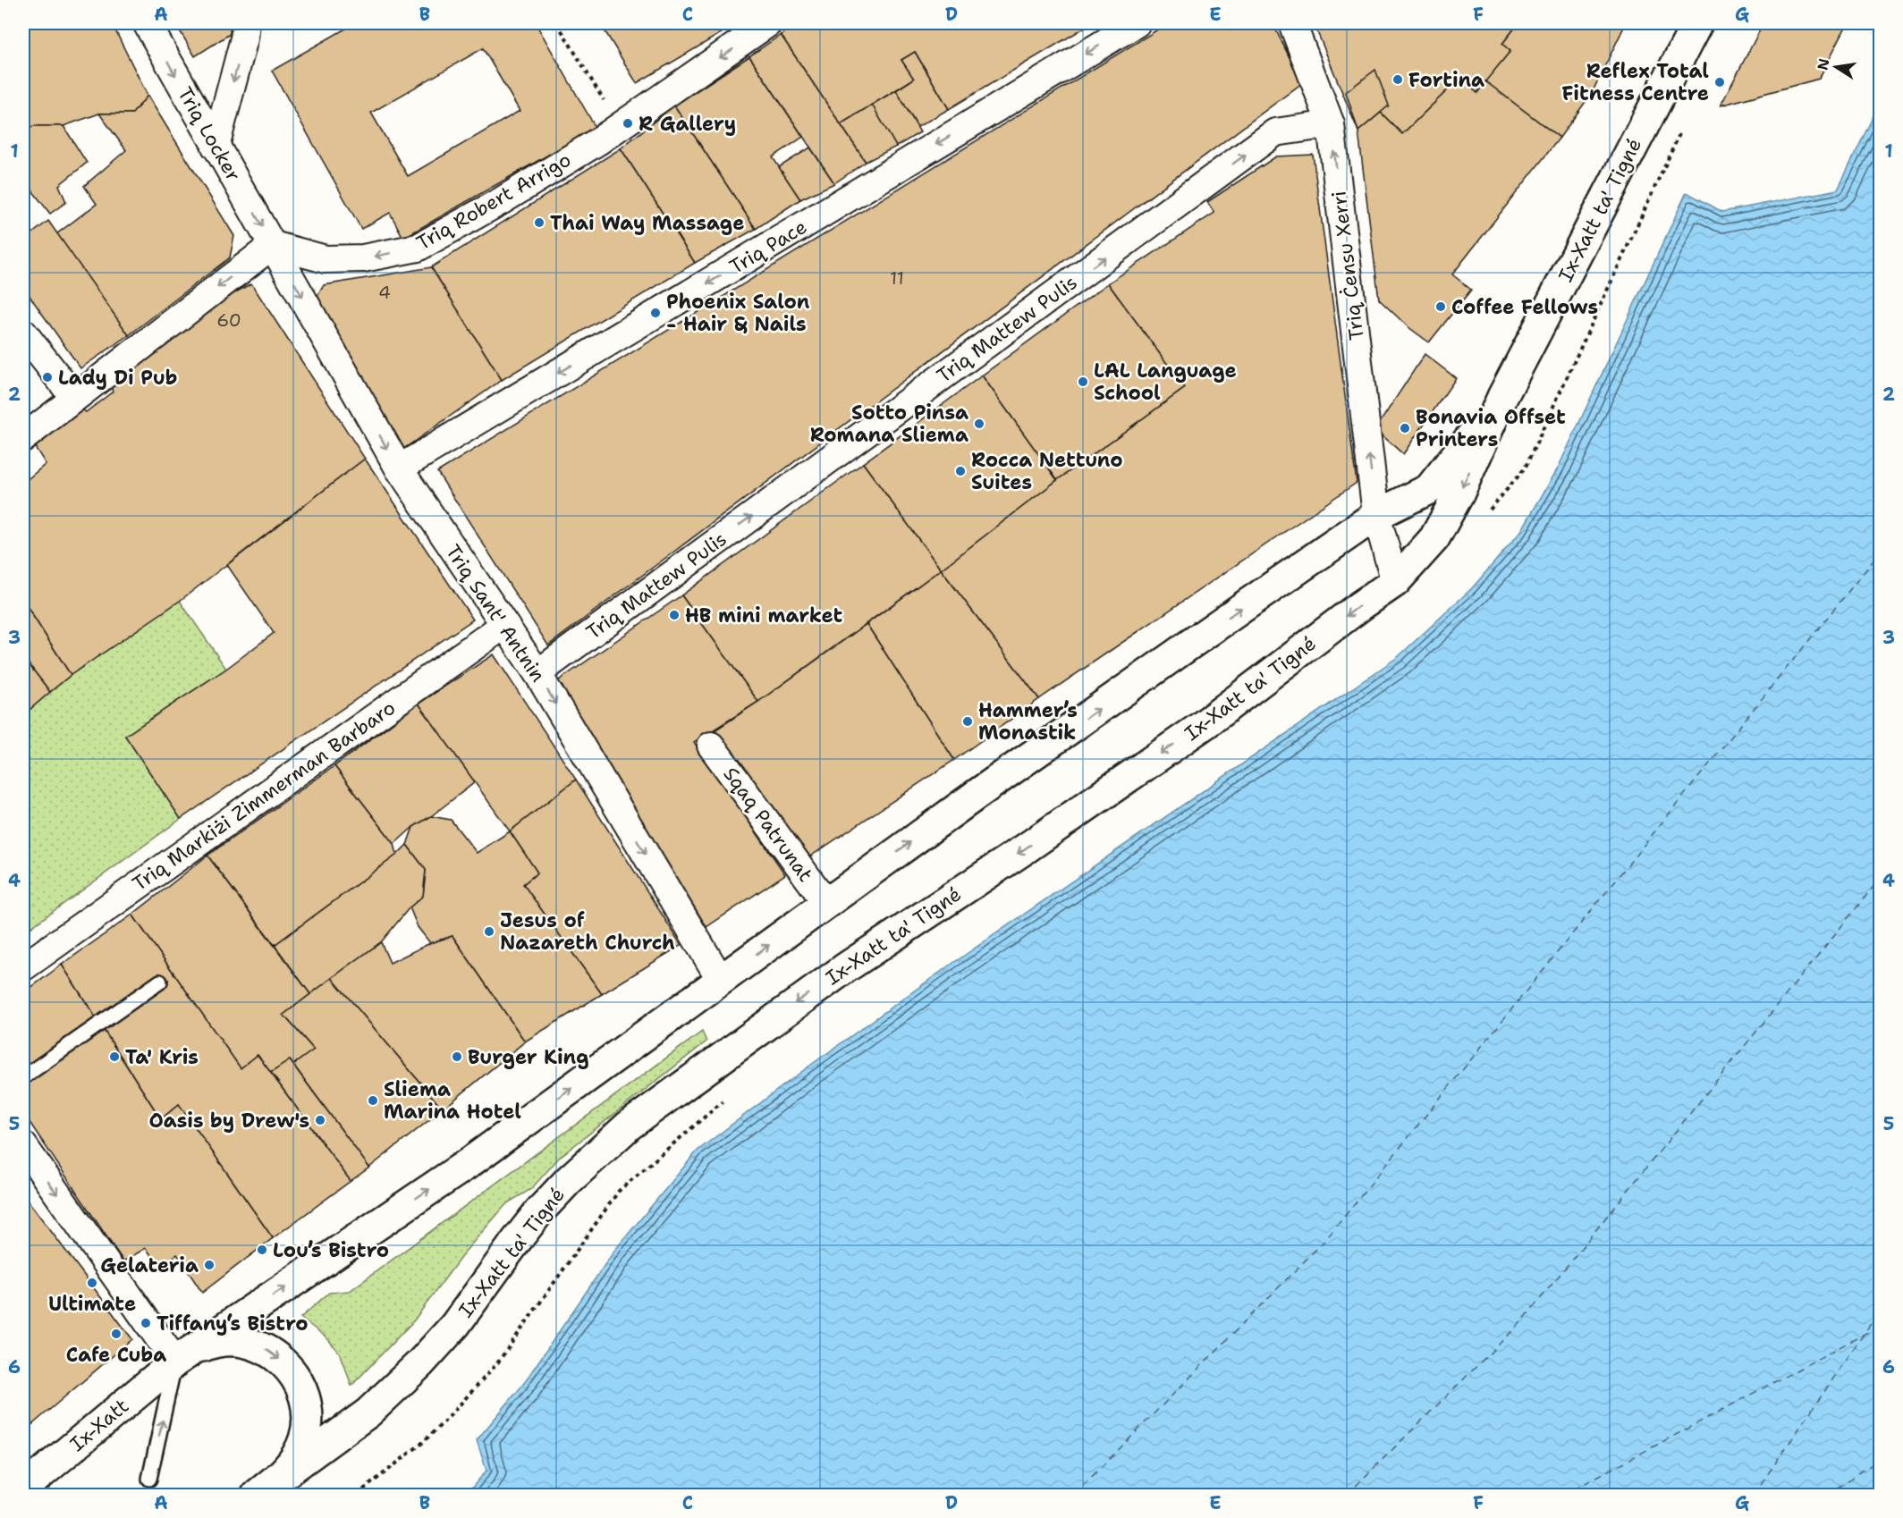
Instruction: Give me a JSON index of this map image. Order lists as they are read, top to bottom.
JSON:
{
  "streets": {
    "street": [
      "Triq Locker",
      "Triq Robert Arrigo",
      "Ix-Xatt ta' Tigné",
      "Triq Pace",
      "Triq Ċensu Xerri",
      "Triq Mattew Pulis",
      "Triq Sant' Antnin",
      "Triq Markiżi Zimmerman Barbaro",
      "Sqaq Patrunat",
      "Ix-Xatt"
    ]
  },
  "crossings": [
    ["Triq Locker", "Triq Robert Arrigo"],
    ["Triq Locker", "Triq Sant' Antnin"],
    ["Triq Robert Arrigo", "Triq Sant' Antnin"],
    ["Ix-Xatt ta' Tigné", "Triq Ċensu Xerri"],
    ["Ix-Xatt ta' Tigné", "Triq Sant' Antnin"],
    ["Ix-Xatt ta' Tigné", "Sqaq Patrunat"],
    ["Ix-Xatt ta' Tigné", "Ix-Xatt"],
    ["Triq Pace", "Triq Sant' Antnin"],
    ["Triq Ċensu Xerri", "Triq Mattew Pulis"],
    ["Triq Mattew Pulis", "Triq Sant' Antnin"],
    ["Triq Sant' Antnin", "Triq Markiżi Zimmerman Barbaro"]
  ],
  "one_way": [
    "Triq Locker",
    "Triq Robert Arrigo",
    "Triq Pace",
    "Triq Ċensu Xerri",
    "Triq Mattew Pulis",
    "Triq Sant' Antnin"
  ],
  "places": [
    "Fortina",
    "Reflex Total Fitness Centre",
    "R Gallery",
    "Thai Way Massage",
    "Coffee Fellows",
    "Phoenix Salon - Hair & Nails",
    "Lady Di Pub",
    "LAL Language School",
    "Sotto Pinsa Romana Sliema",
    "Bonavia Offset Printers",
    "Rocca Nettuno Suites",
    "HB mini market",
    "Hammer’s Monastik",
    "Jesus of Nazareth Church",
    "Ta' Kris",
    "Burger King",
    "Sliema Marina Hotel",
    "Oasis by Drew's",
    "Lou’s Bistro",
    "Gelateria",
    "Ultimate",
    "Tiffany‘s Bistro",
    "Cafe Cuba"
  ],
  "house_numbers": ["11", "4", "60"],
  "north": "left",
  "grid": {
    "columns": [
      "A",
      "B",
      "C",
      "D",
      "E",
      "F",
      "G"
    ],
    "rows": [
      "1",
      "2",
      "3",
      "4",
      "5",
      "6"
    ]
  }
}
